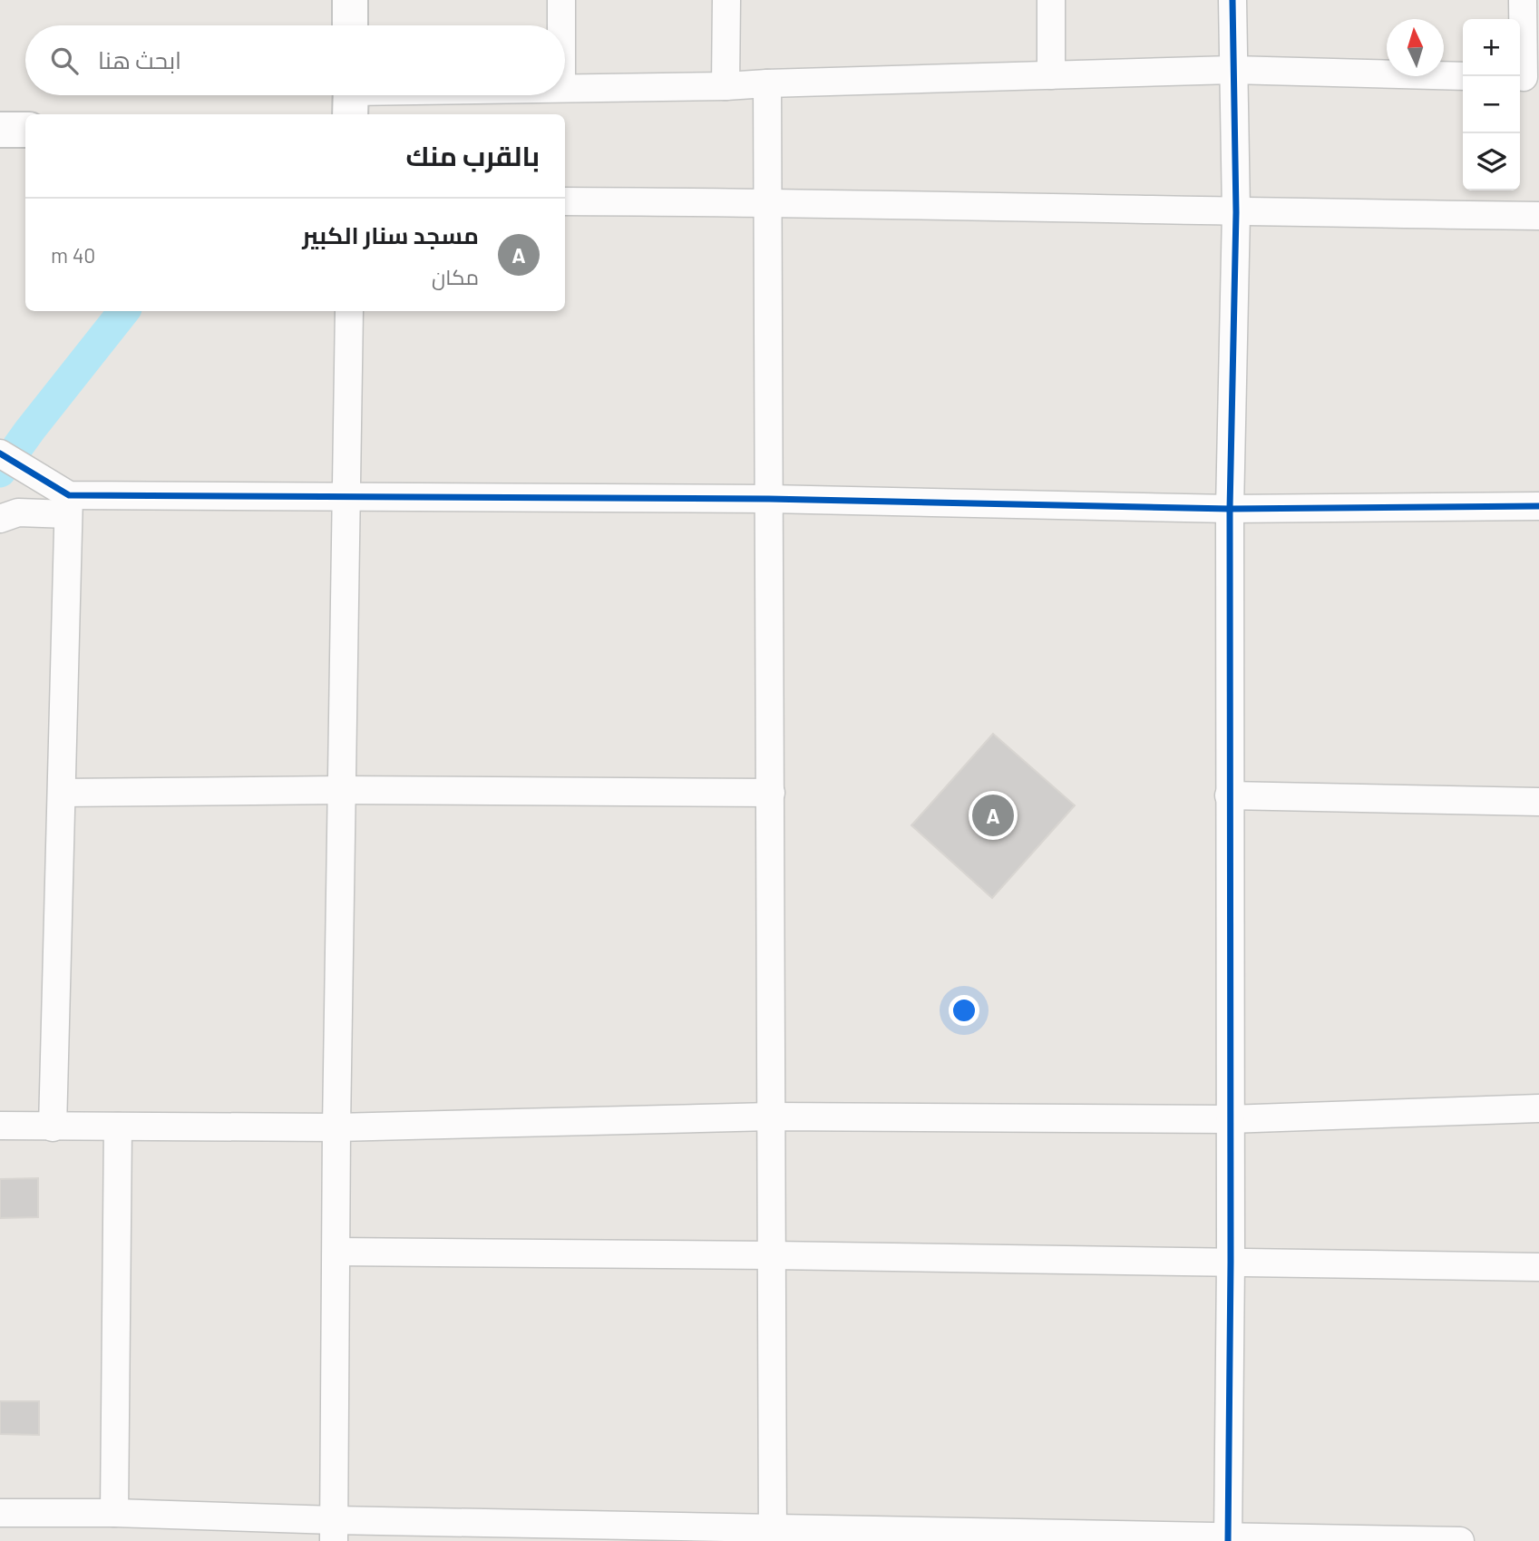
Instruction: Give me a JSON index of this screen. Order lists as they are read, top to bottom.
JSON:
{
  "north": "top",
  "page": {
    "map_buttons": ["+", "−"],
    "search": "ابحث هنا",
    "heading": "بالقرب منك",
    "list": [
      {
        "mark": "A",
        "name": "مسجد سنار الكبير",
        "note": "مكان",
        "value": "40 m"
      }
    ],
    "pins": "A"
  }
}
